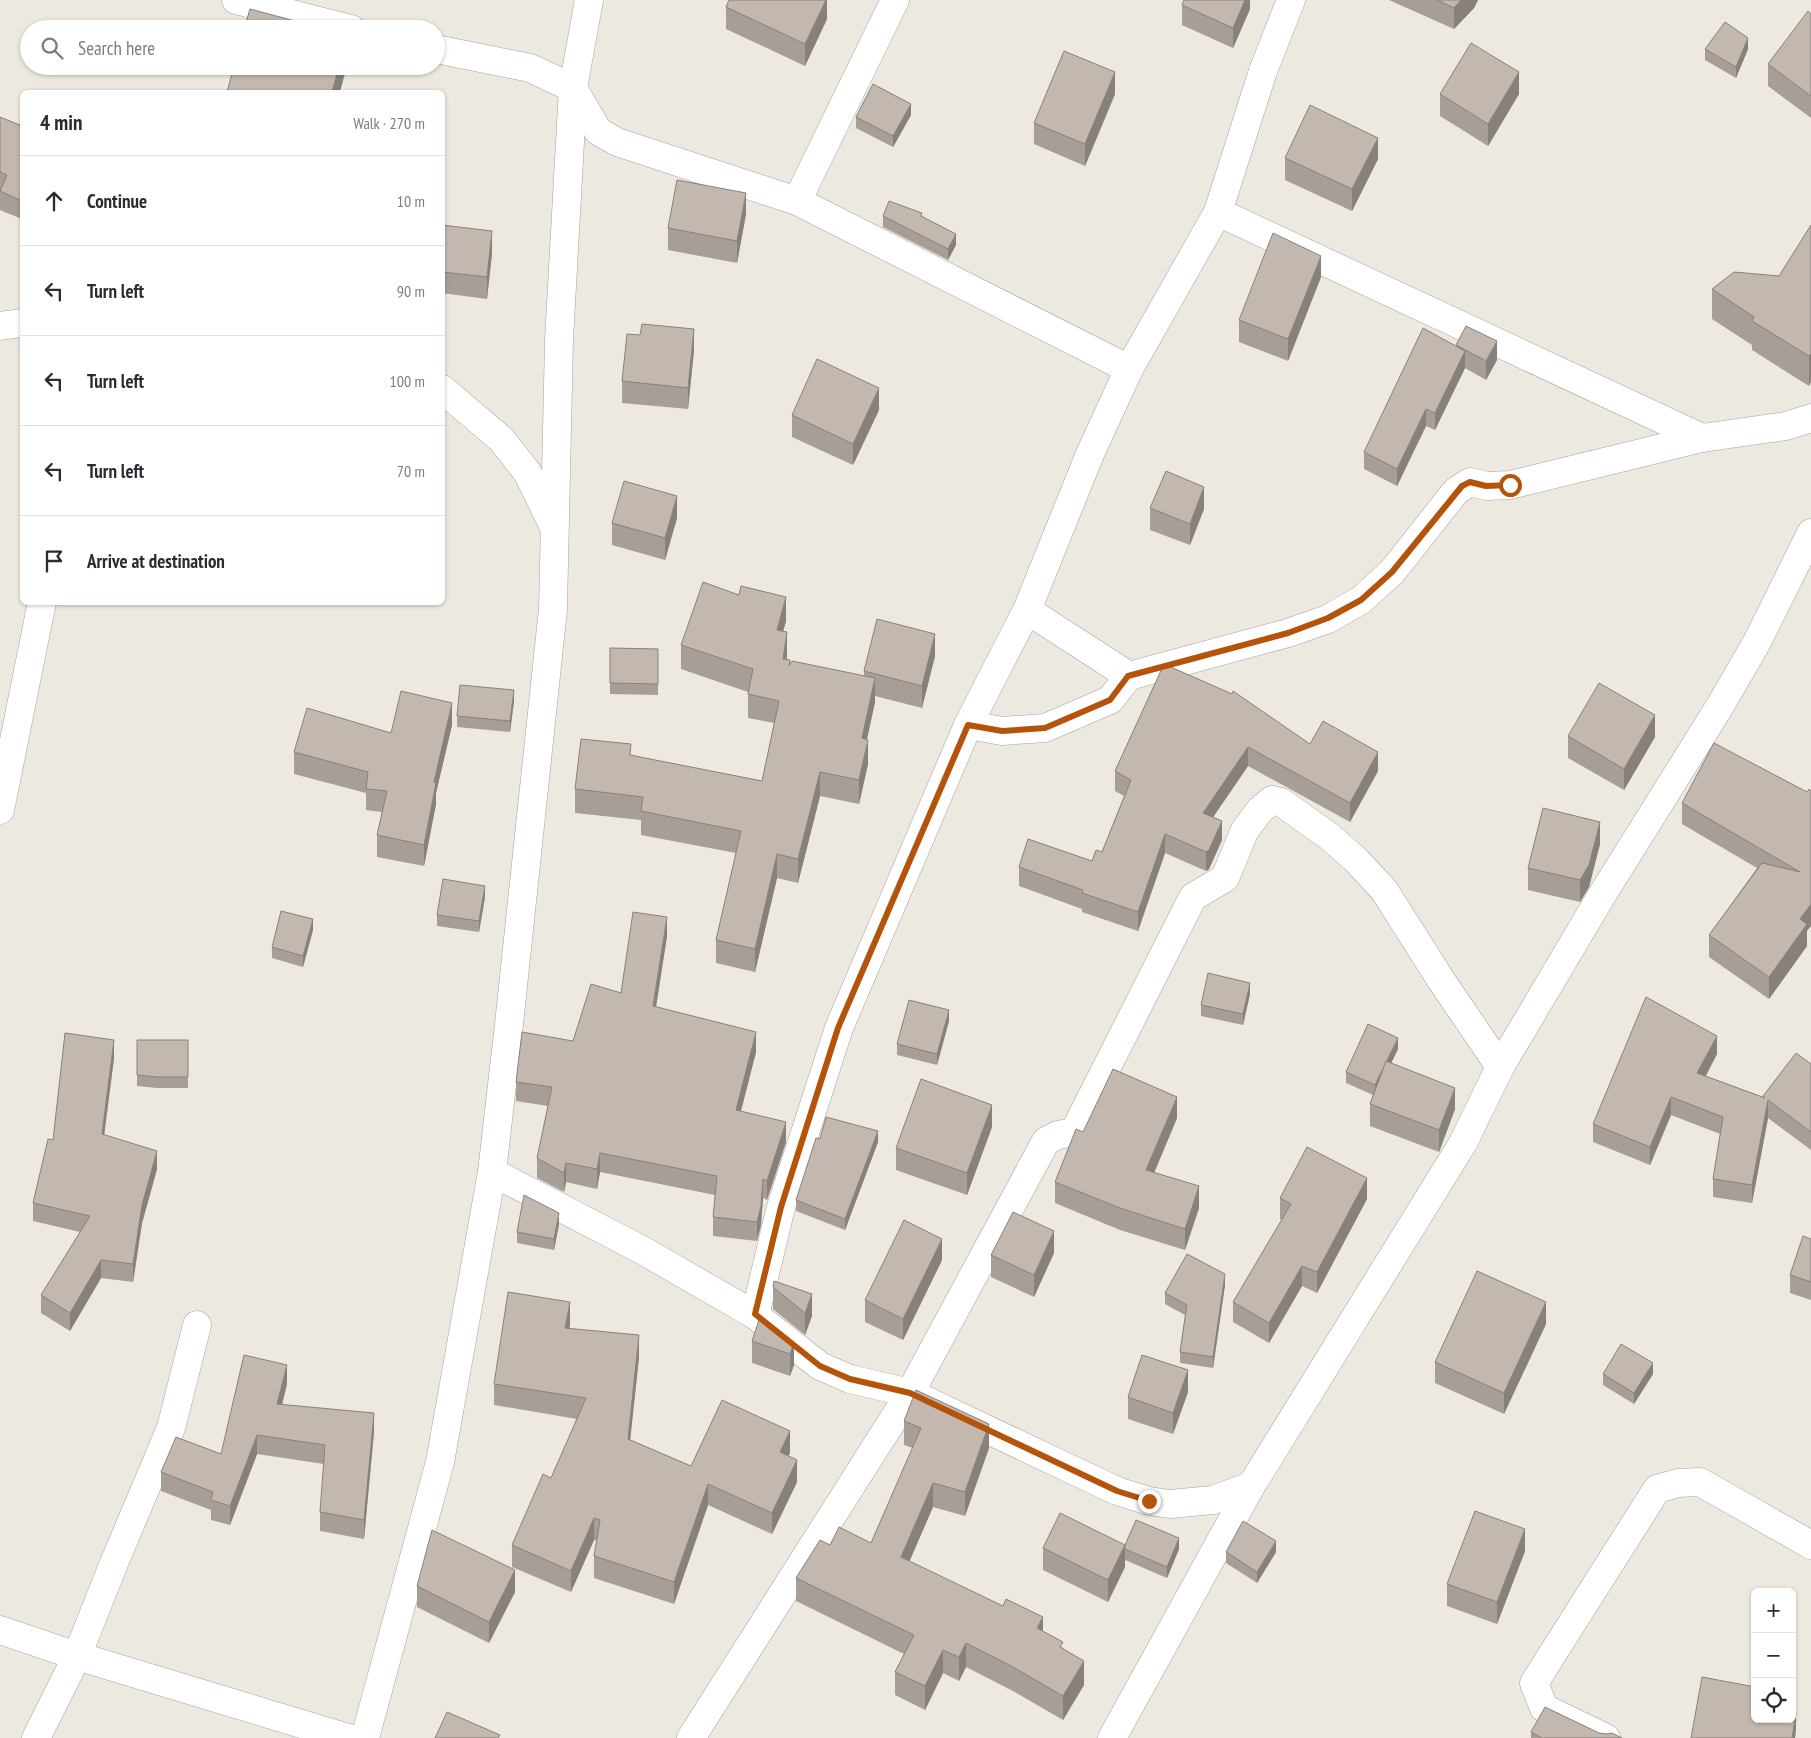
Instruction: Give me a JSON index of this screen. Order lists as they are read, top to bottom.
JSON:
{
  "page": {
    "search": "Search here",
    "heading": ["4 min", "Walk · 270 m"],
    "list": [
      ["Continue", "10 m"],
      ["Turn left", "90 m"],
      ["Turn left", "100 m"],
      ["Turn left", "70 m"],
      "Arrive at destination"
    ],
    "map_buttons": ["+", "−"]
  }
}
